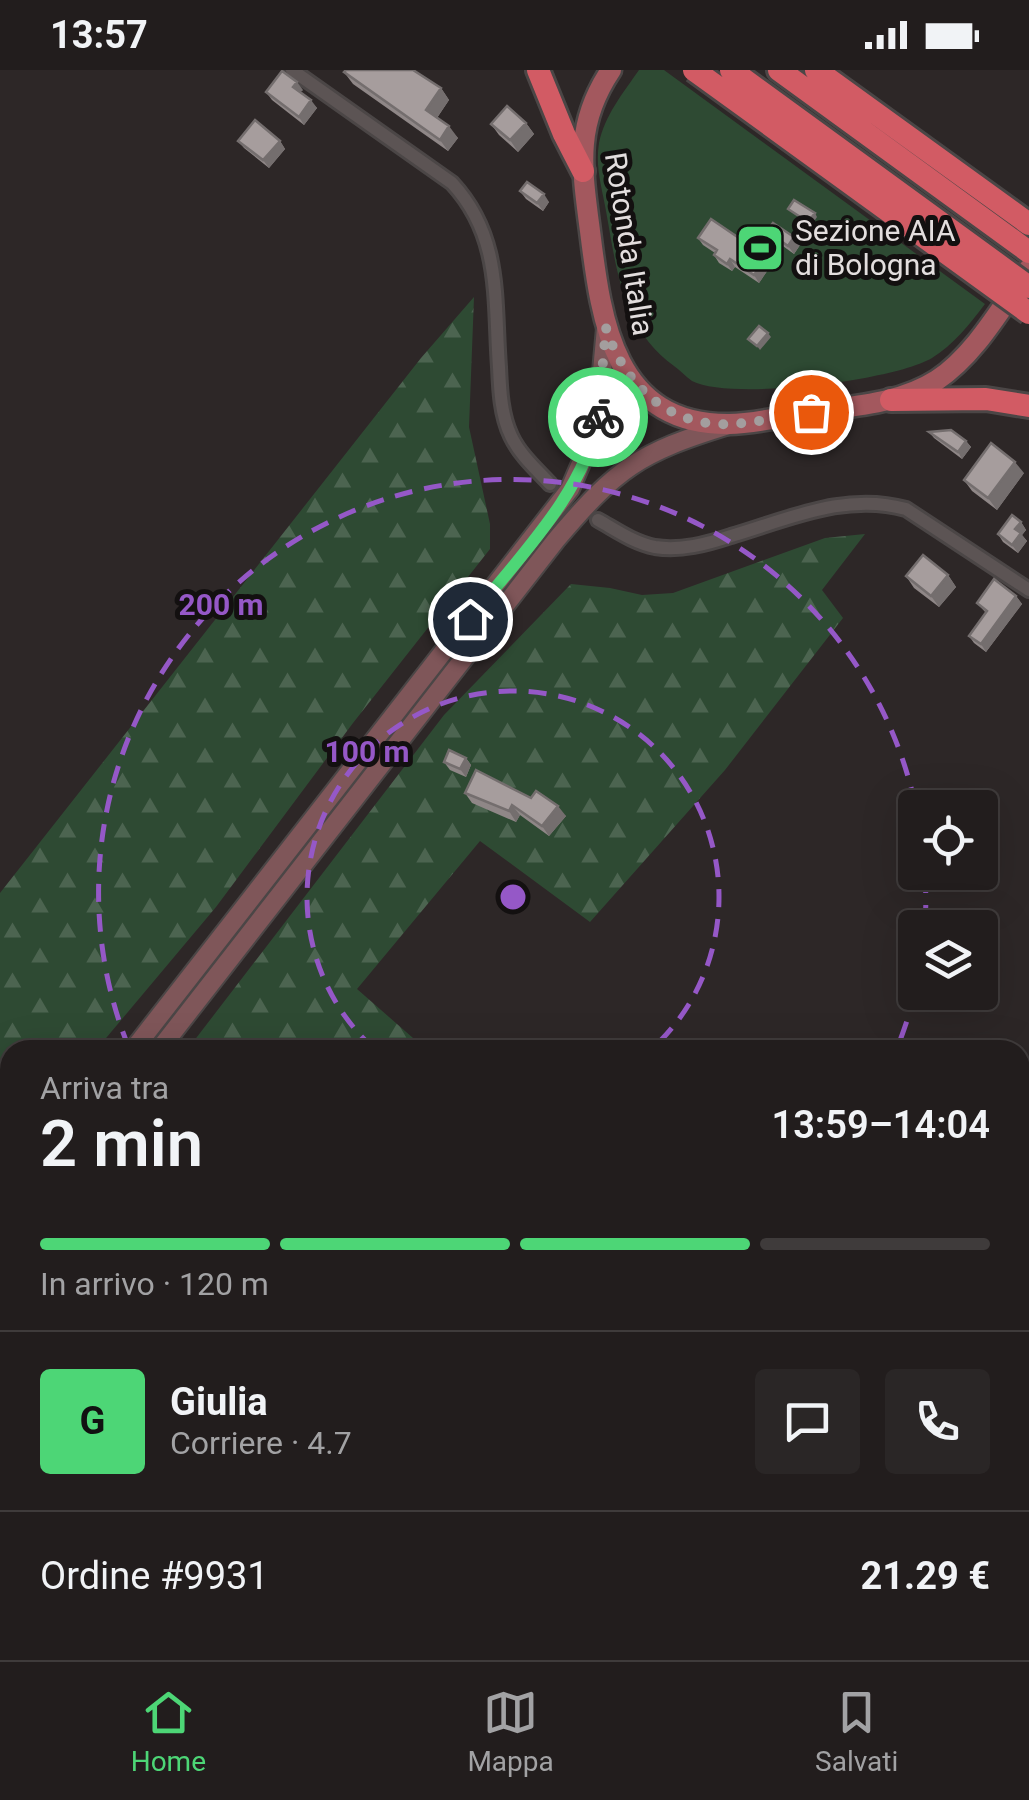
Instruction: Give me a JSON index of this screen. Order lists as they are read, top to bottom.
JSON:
{
  "streets": {
    "main road": ["Rotonda Italia"]
  },
  "places": {
    "sports": ["Sezione AIA di Bologna"]
  },
  "page": {
    "status": "13:57",
    "heading": ["2 min", "Arriva tra", "13:59–14:04"],
    "panel": [
      "Giulia",
      "Corriere · 4.7",
      "Ordine #9931",
      "21.29 €"
    ],
    "bar": "In arrivo · 120 m",
    "round": "G",
    "tabs": ["Home", "Mappa", "Salvati"]
  },
  "rings": ["200 m", "100 m"]
}
